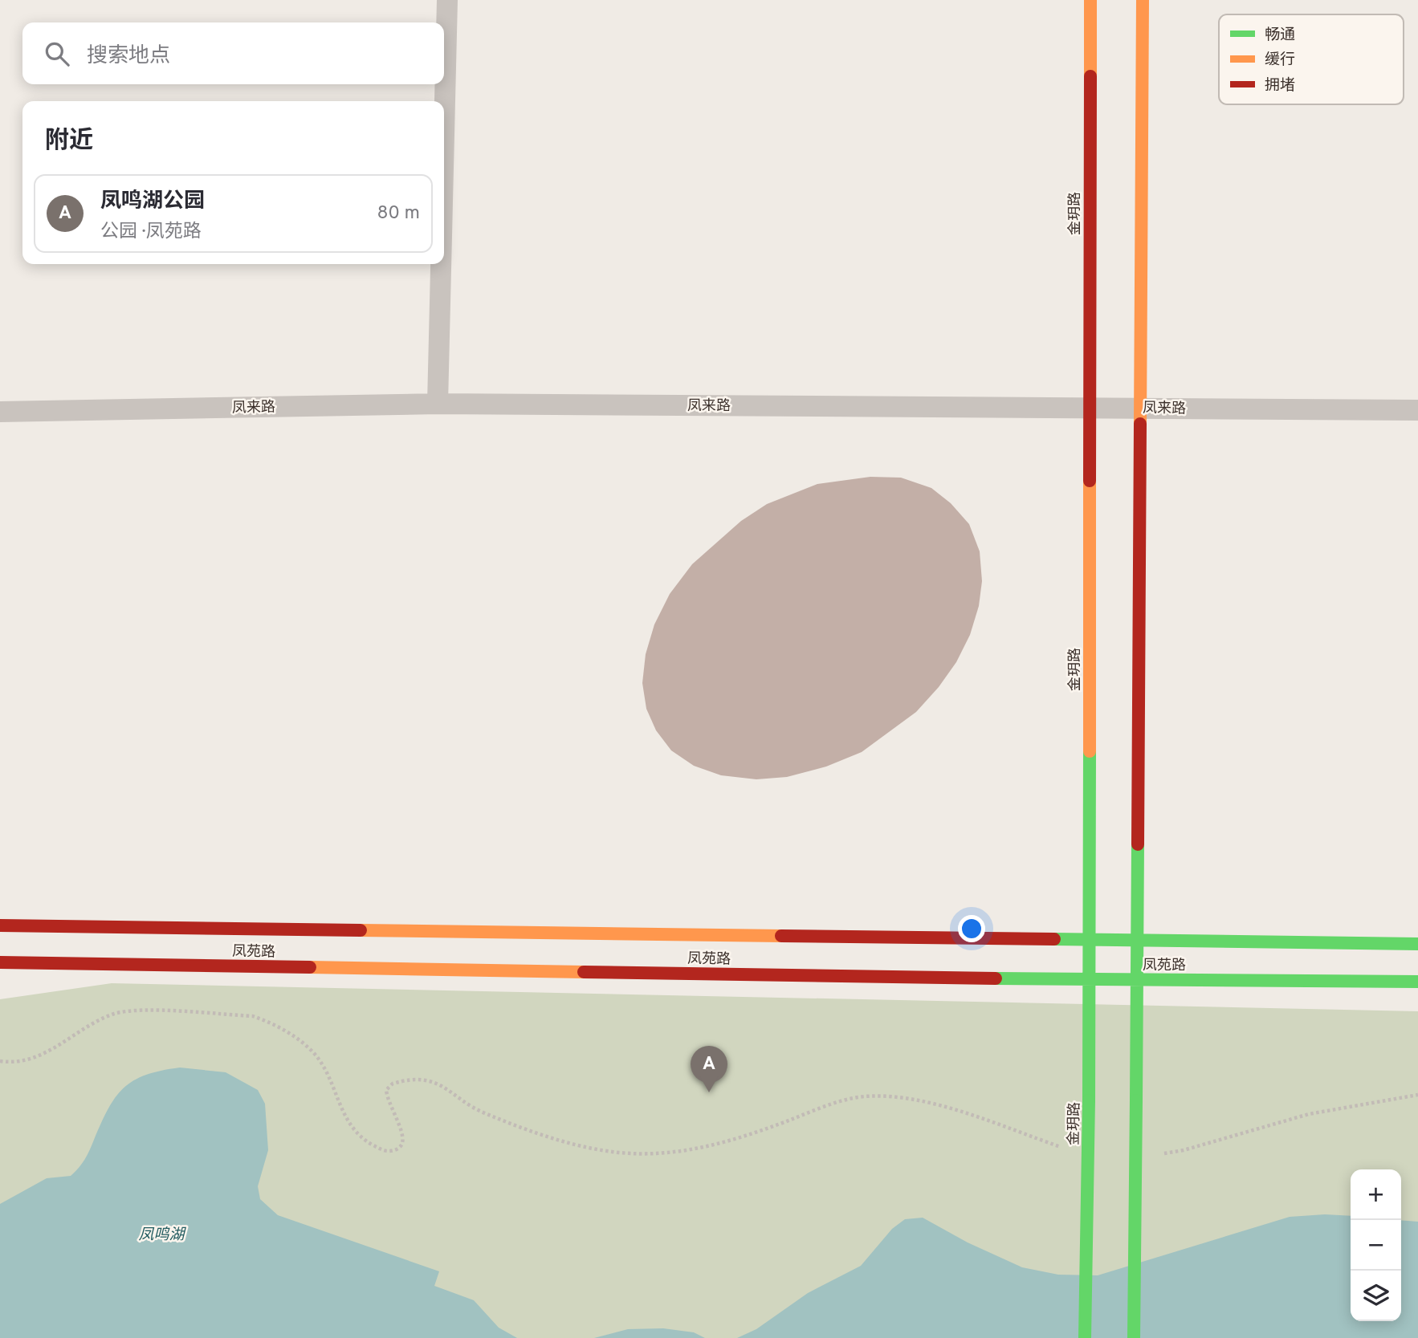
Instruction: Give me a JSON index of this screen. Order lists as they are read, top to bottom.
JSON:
{
  "streets": {
    "street": ["金玥路", "凤来路", "凤苑路"]
  },
  "crossings": [
    ["金玥路", "凤来路"],
    ["金玥路", "凤苑路"]
  ],
  "water": ["凤鸣湖"],
  "legend": ["畅通", "缓行", "拥堵"],
  "page": {
    "search": "搜索地点",
    "heading": "附近",
    "list": [
      {
        "mark": "A",
        "name": "凤鸣湖公园",
        "note": "公园 · 凤苑路",
        "value": "80 m"
      }
    ],
    "pins": "A",
    "map_buttons": ["+", "−"]
  }
}
